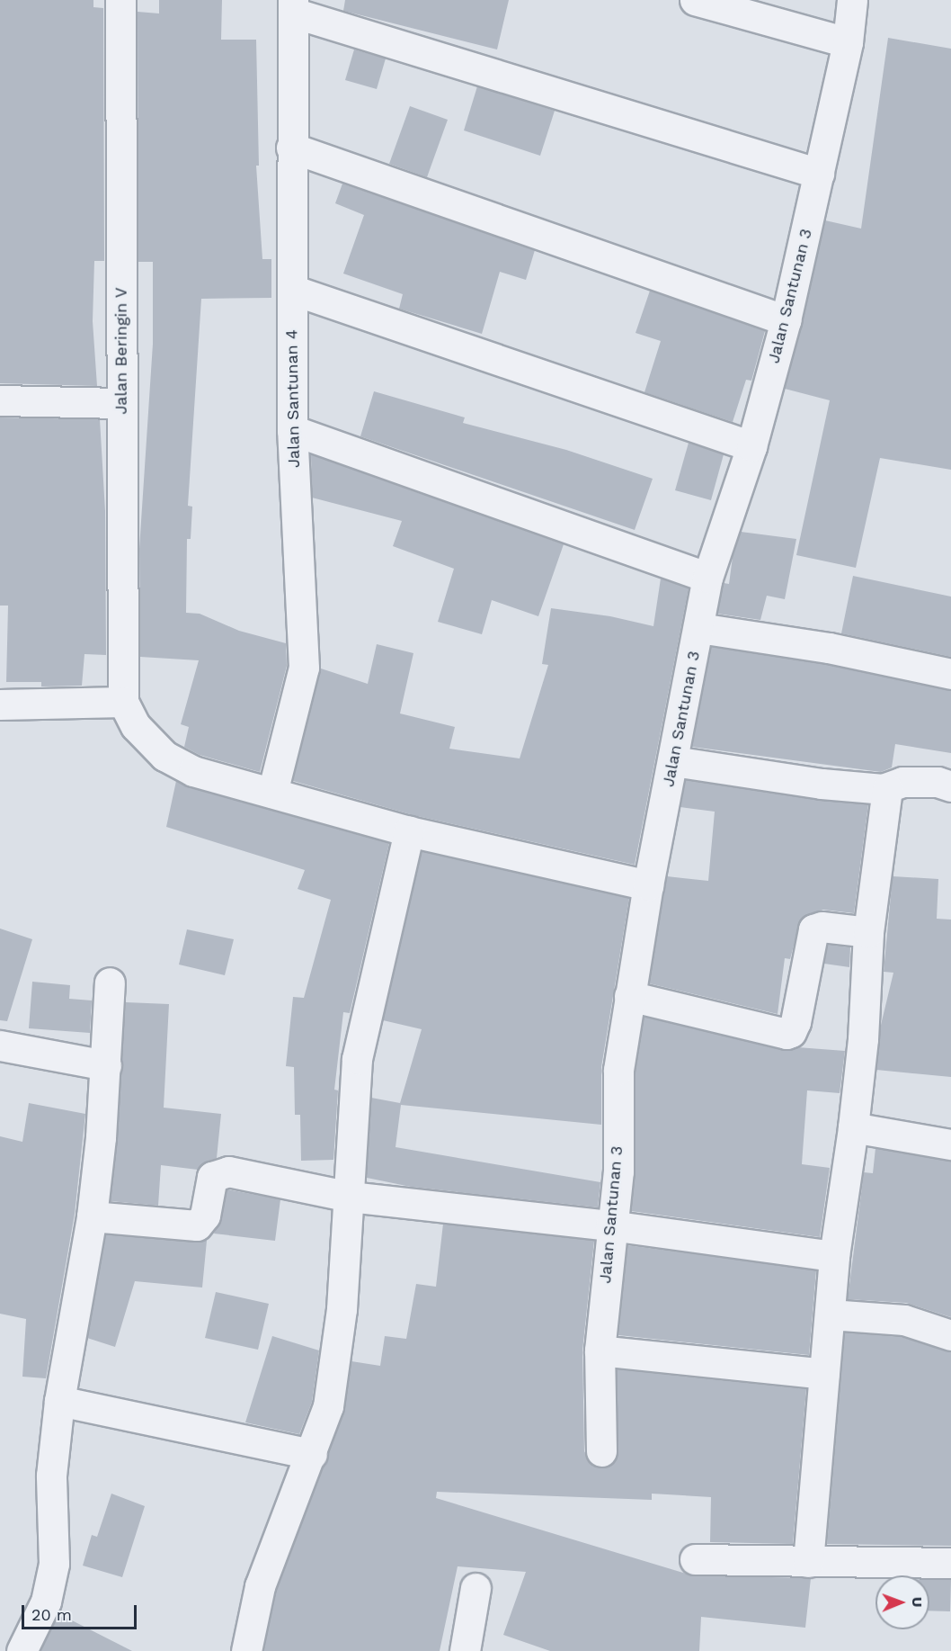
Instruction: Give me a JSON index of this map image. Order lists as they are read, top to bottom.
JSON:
{
  "streets": {
    "street": ["Jalan Santunan 3", "Jalan Beringin V", "Jalan Santunan 4"]
  },
  "scale_bar": "20 m",
  "north": "right"
}
